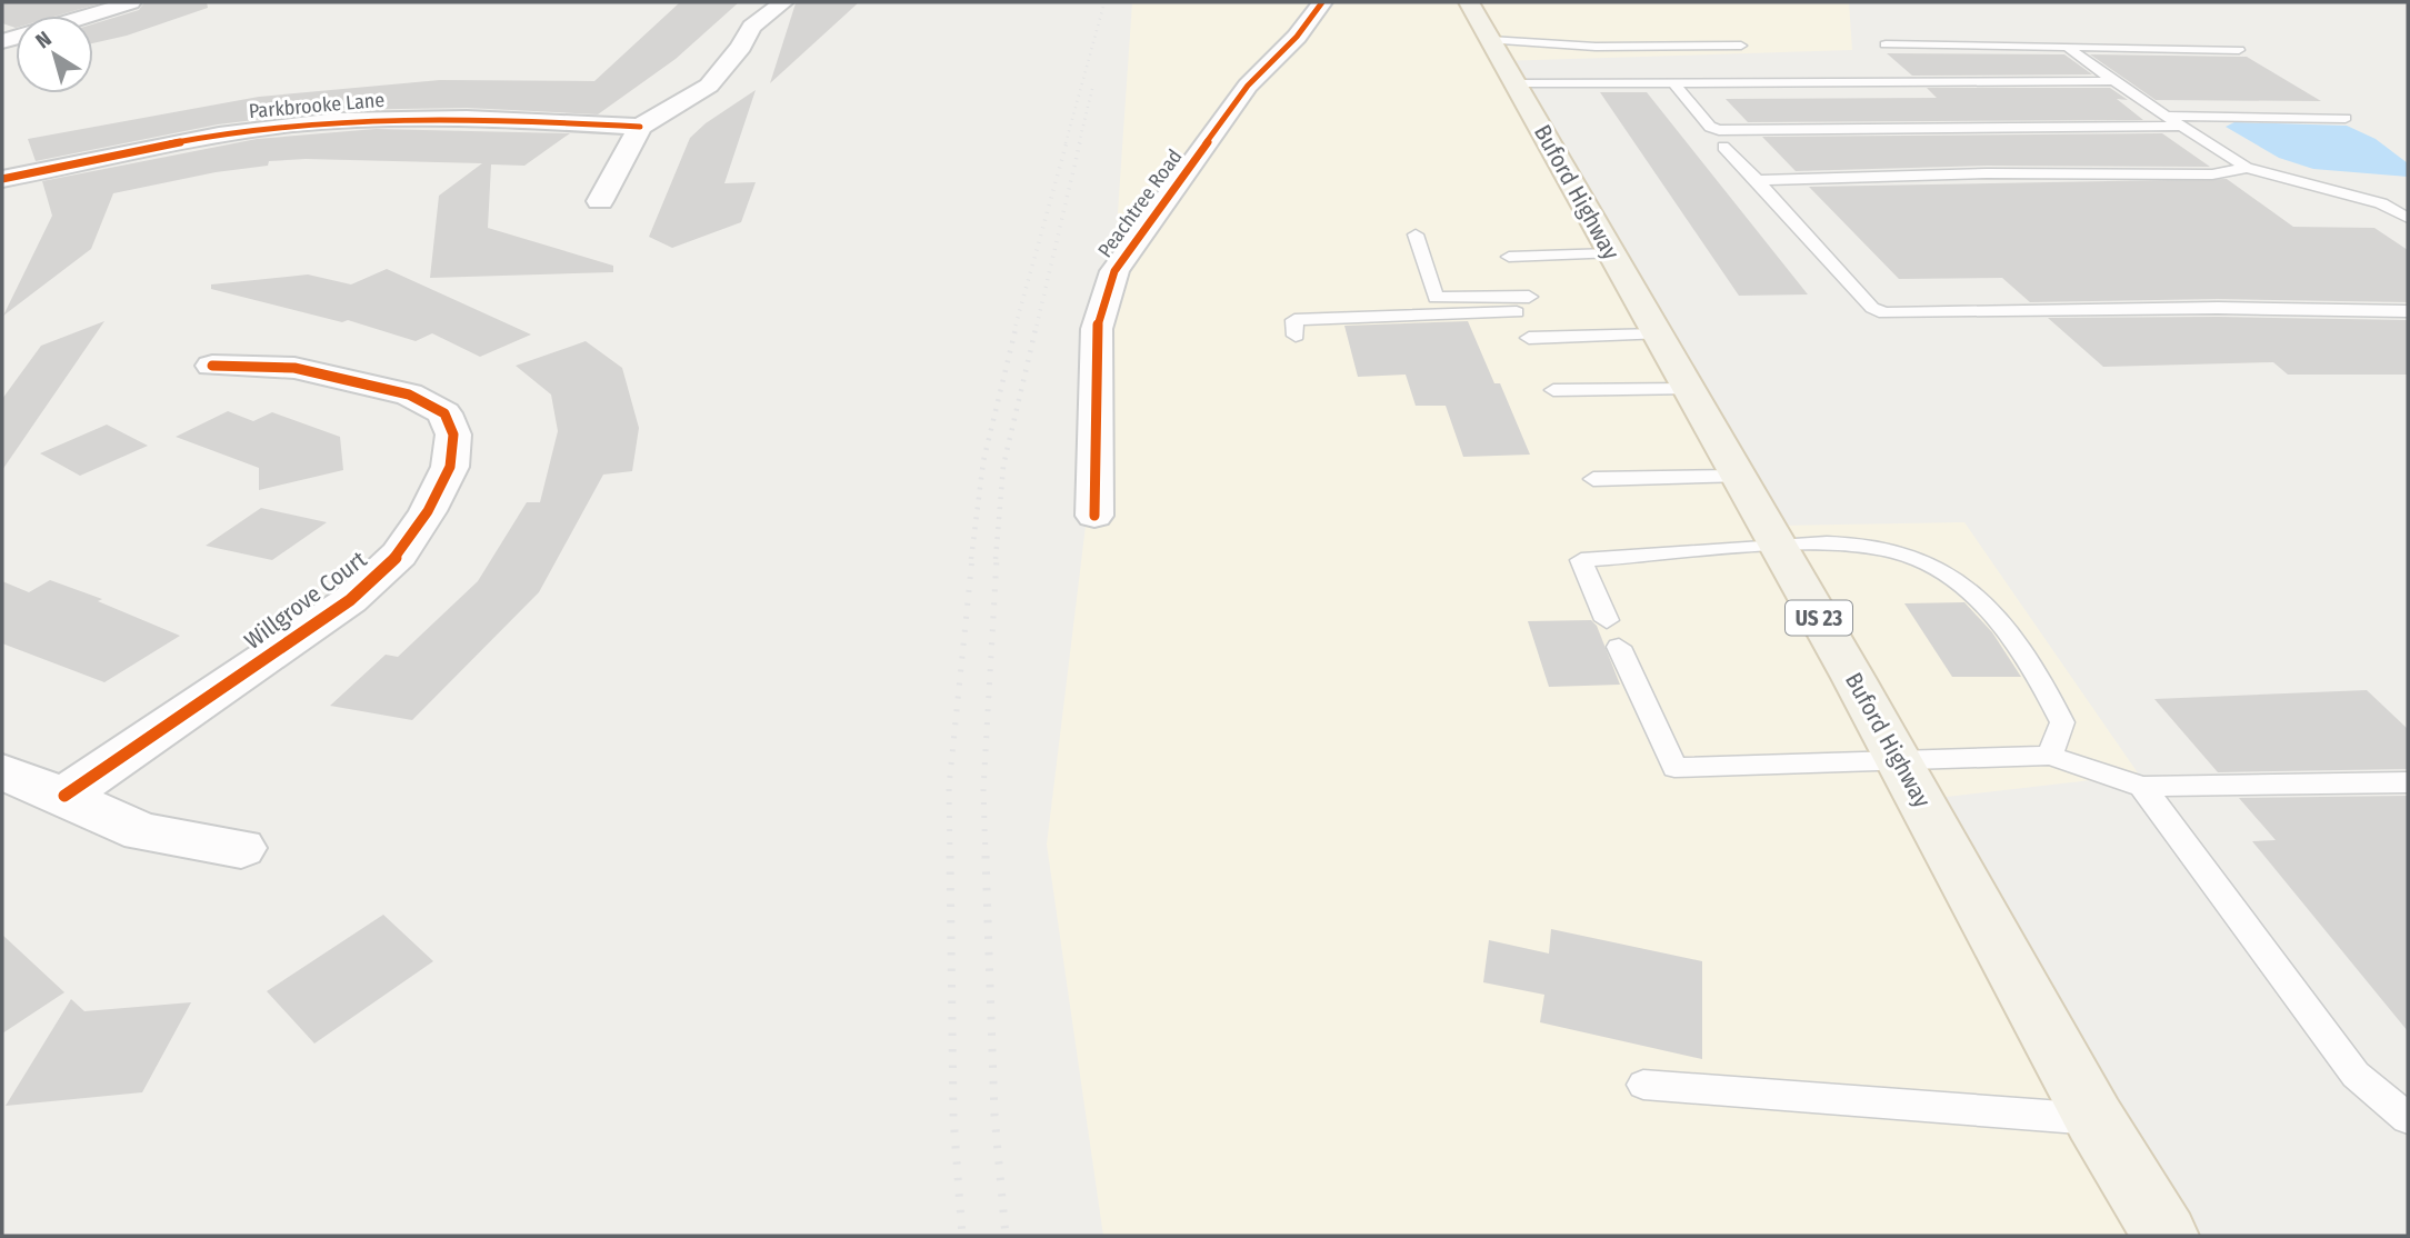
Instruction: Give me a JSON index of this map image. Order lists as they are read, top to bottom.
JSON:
{
  "streets": {
    "main road": ["Buford Highway", "US 23"],
    "street": ["Parkbrooke Lane", "Peachtree Road", "Willgrove Court"]
  },
  "north": "top left"
}
